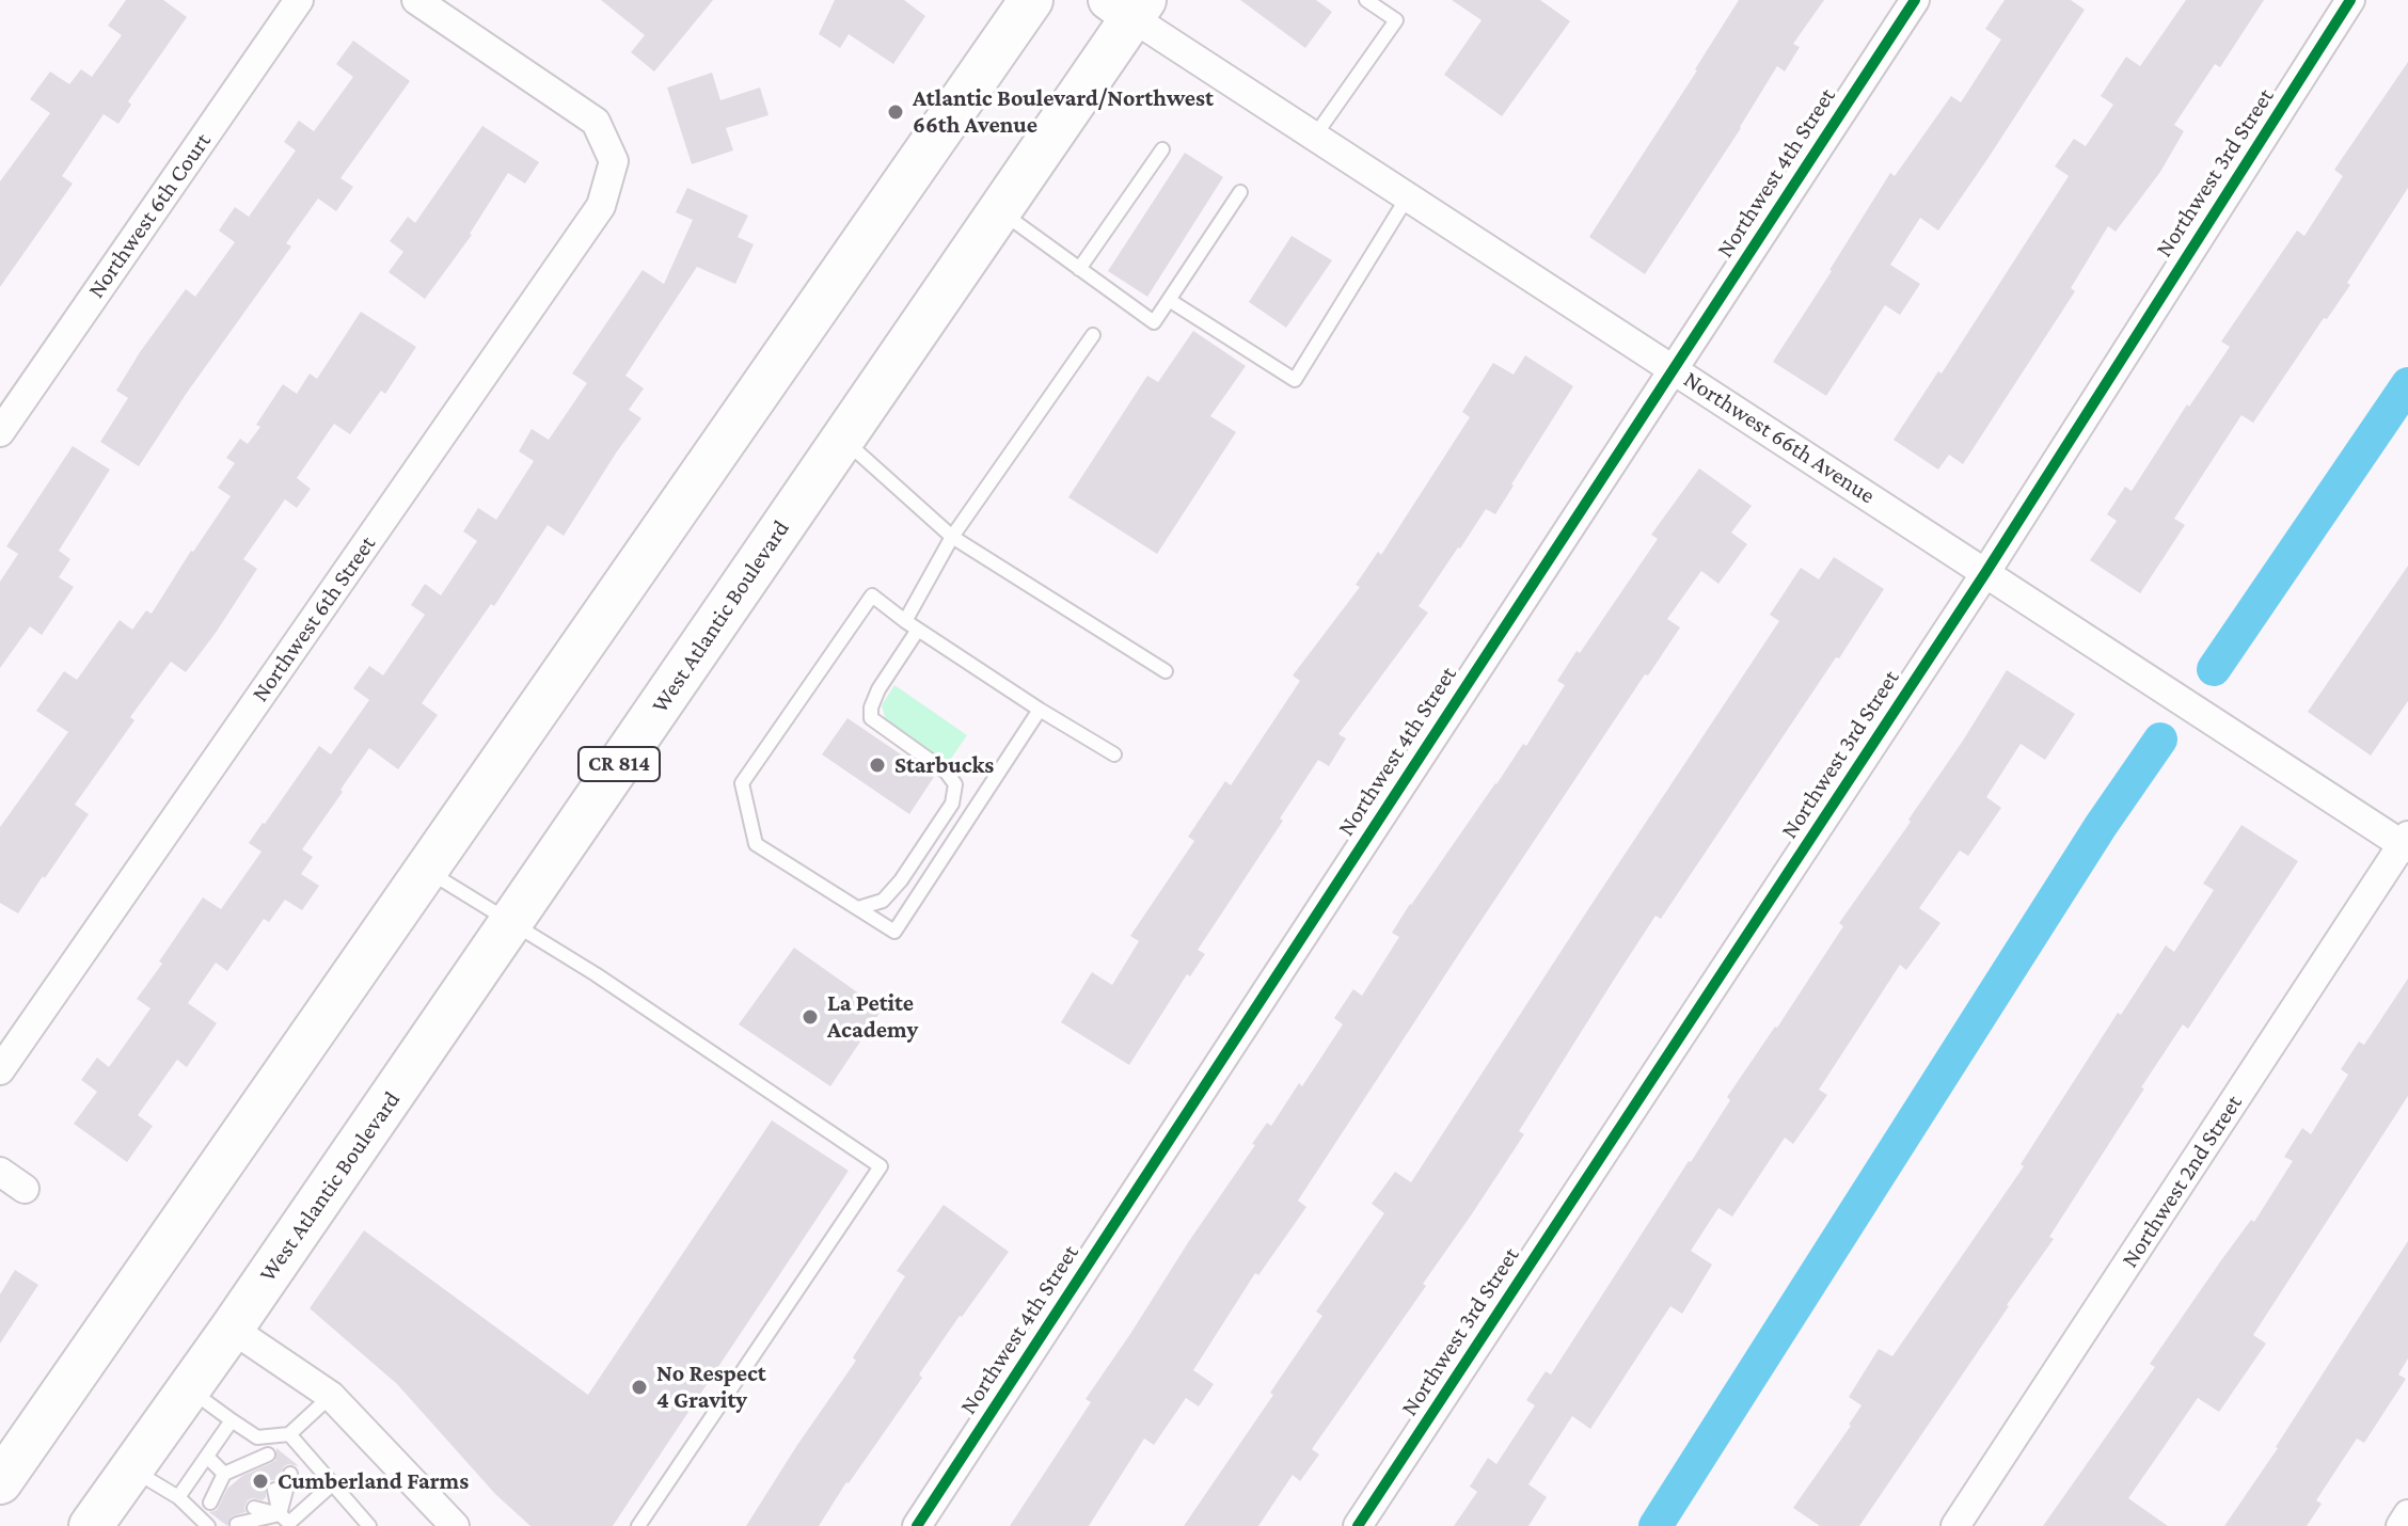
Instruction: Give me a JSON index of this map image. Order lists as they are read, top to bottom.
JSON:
{
  "streets": {
    "main road": ["West Atlantic Boulevard", "CR 814"],
    "street": [
      "Northwest 4th Street",
      "Northwest 3rd Street",
      "Northwest 6th Court",
      "Northwest 66th Avenue",
      "Northwest 6th Street",
      "Northwest 2nd Street"
    ]
  },
  "crossings": [
    ["Northwest 4th Street", "Northwest 66th Avenue"],
    ["Northwest 3rd Street", "Northwest 66th Avenue"],
    ["Northwest 66th Avenue", "West Atlantic Boulevard"],
    ["Northwest 66th Avenue", "Northwest 2nd Street"]
  ],
  "places": [
    "Atlantic Boulevard/Northwest 66th Avenue",
    "Starbucks",
    "La Petite Academy",
    "No Respect 4 Gravity",
    "Cumberland Farms"
  ]
}
